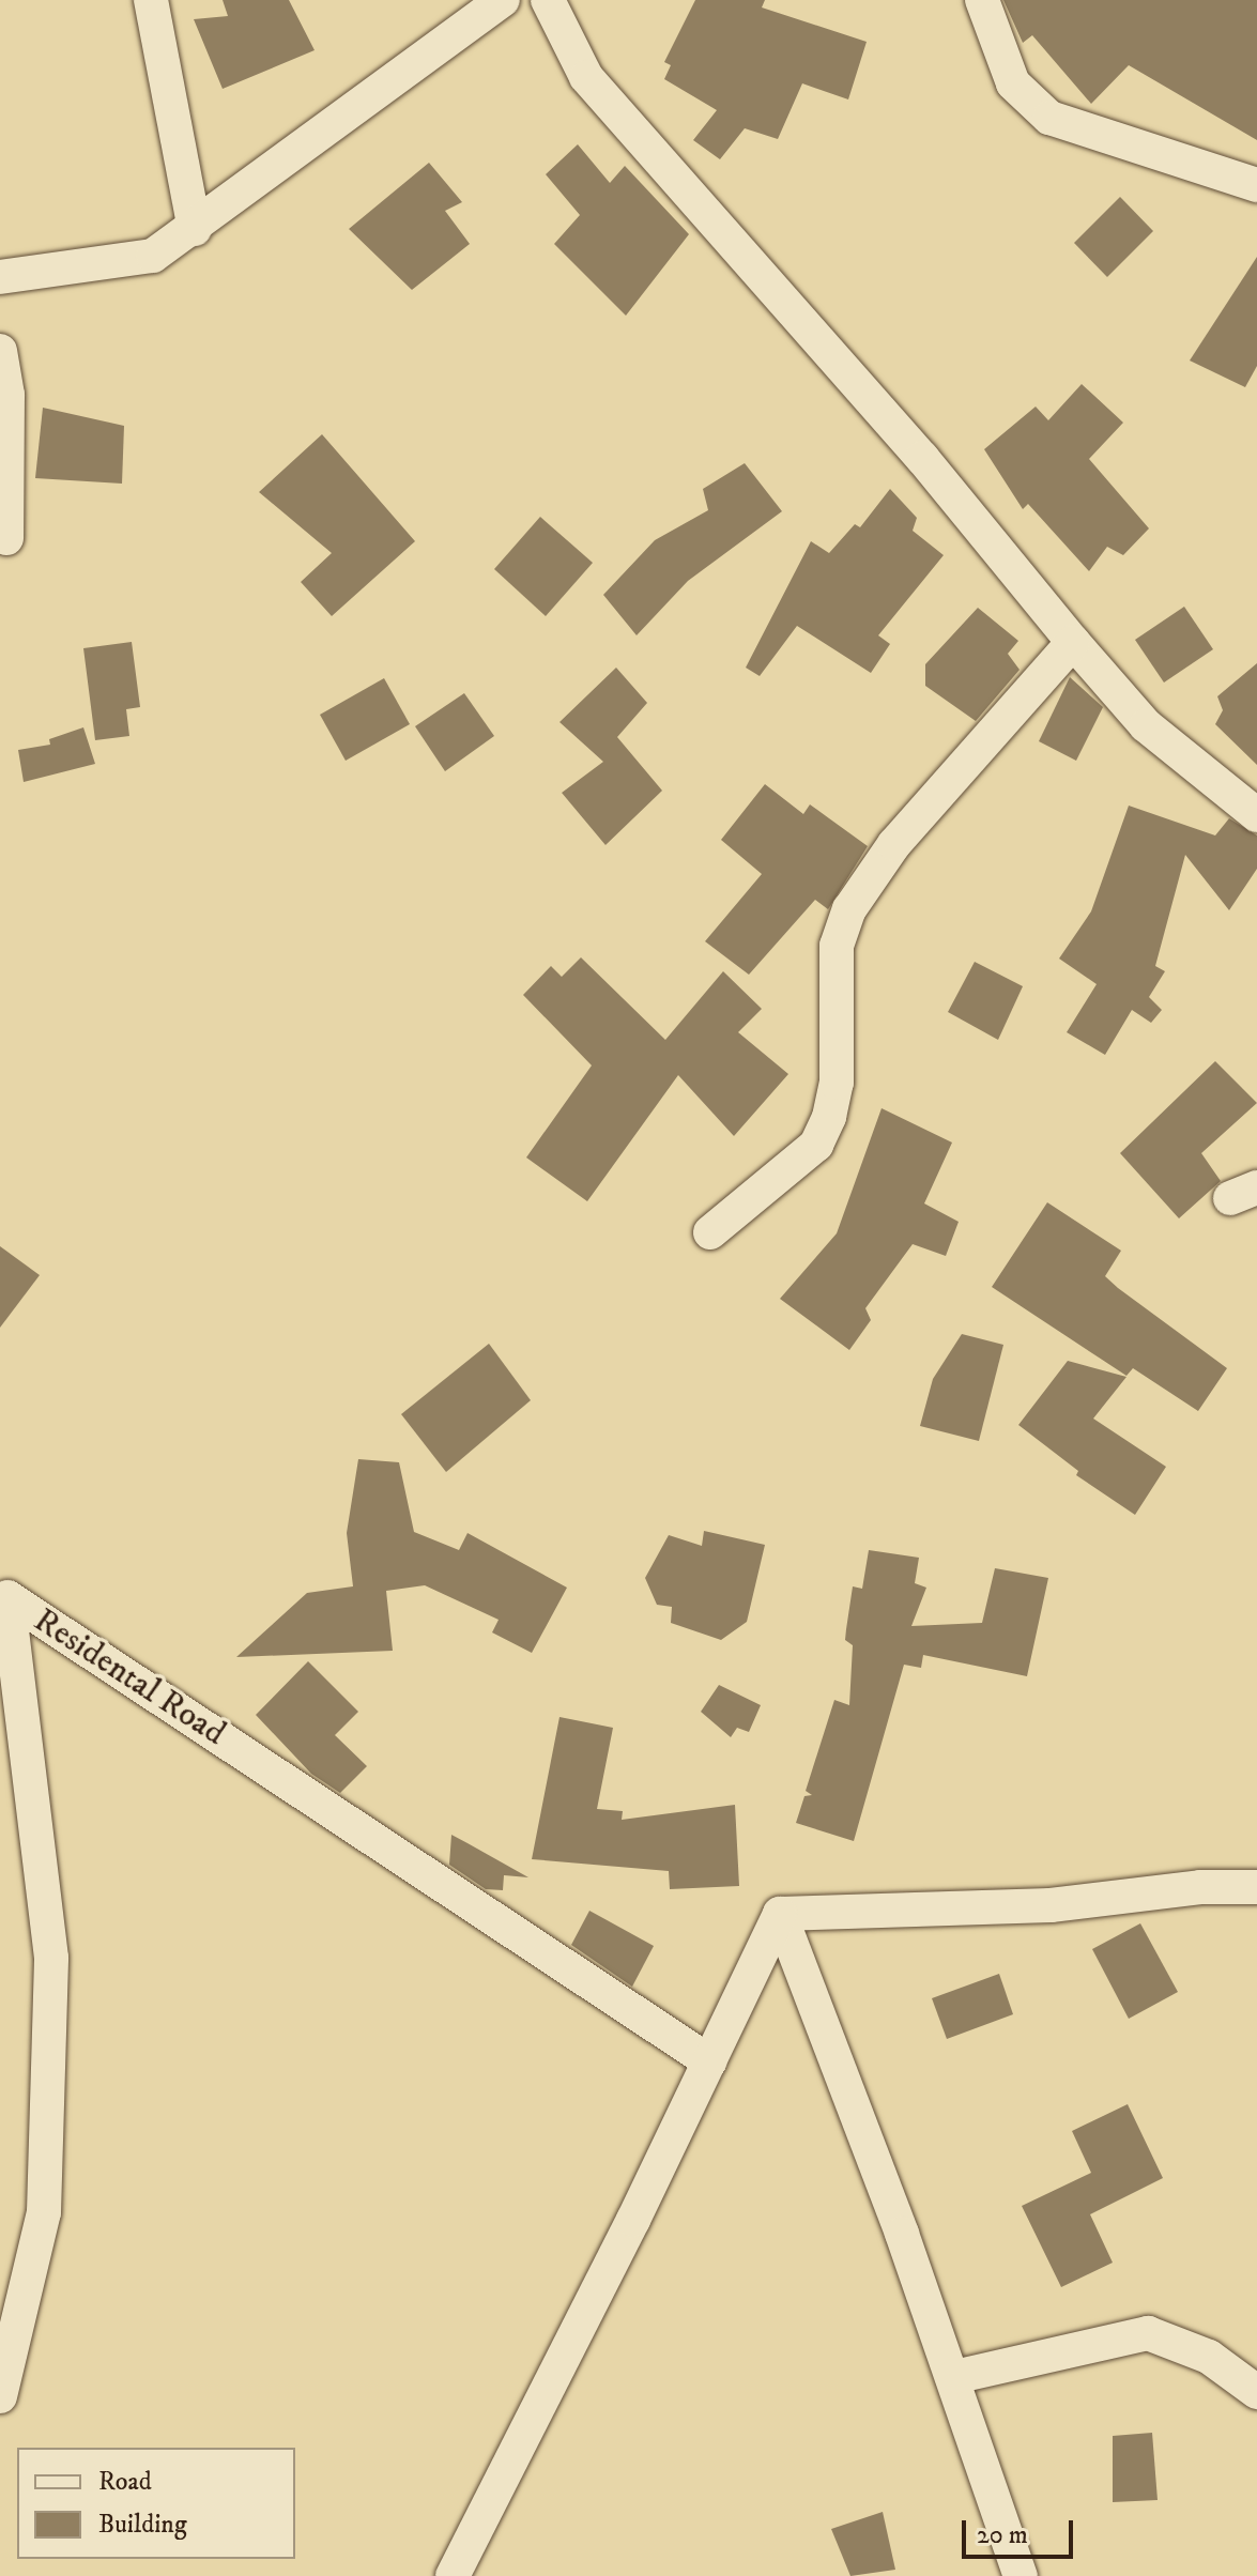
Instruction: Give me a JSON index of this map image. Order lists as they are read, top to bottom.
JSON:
{
  "streets": {
    "street": ["Residental Road"]
  },
  "legend": ["Road", "Building"],
  "scale_bar": "20 m"
}
